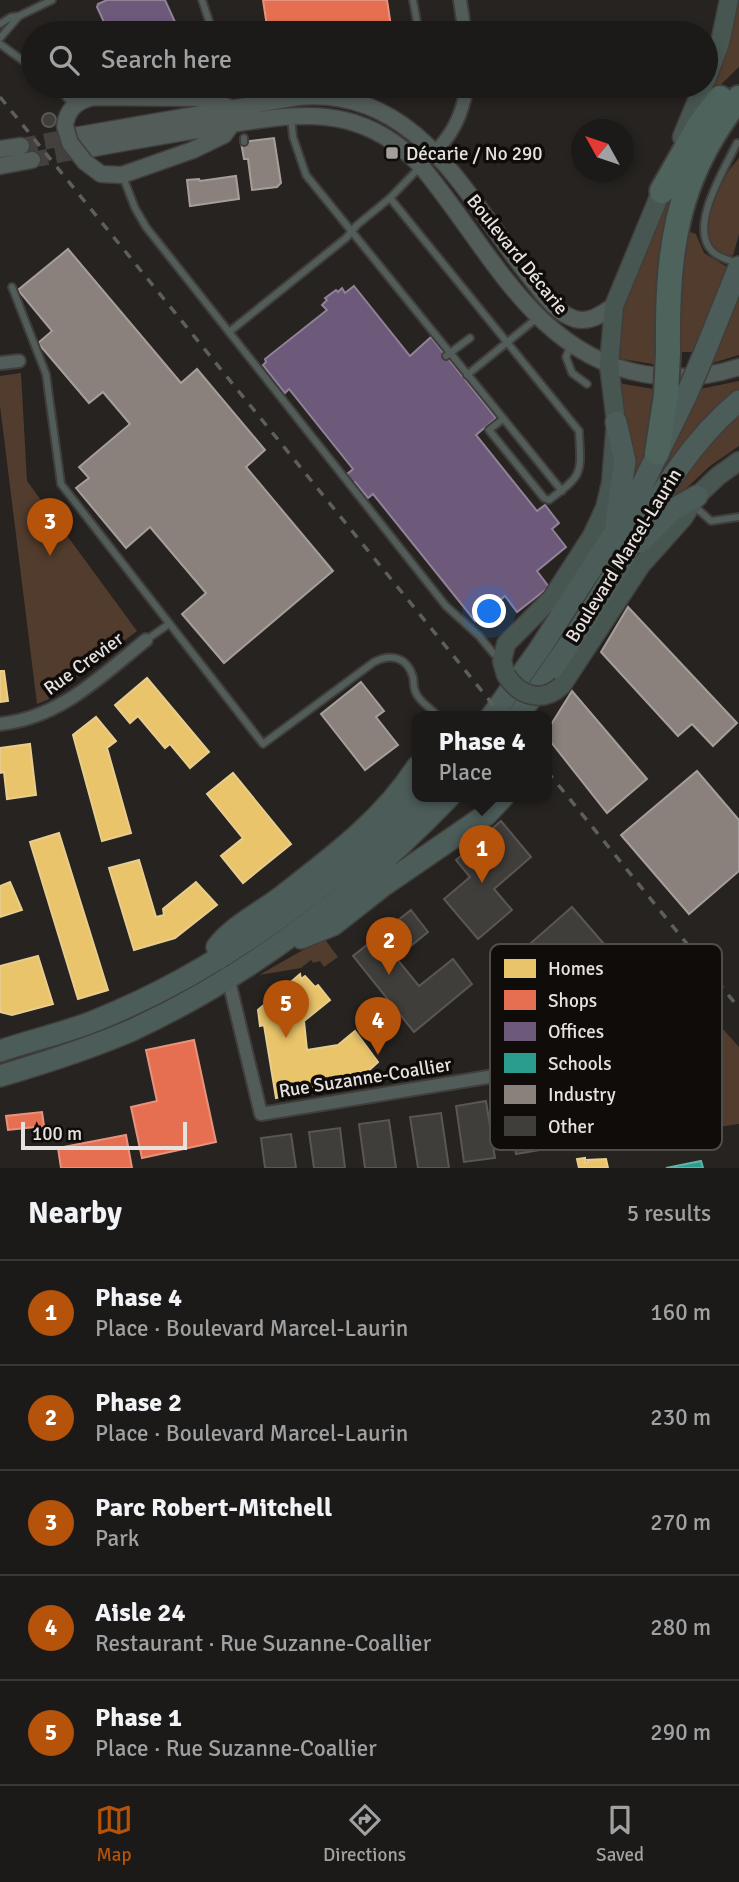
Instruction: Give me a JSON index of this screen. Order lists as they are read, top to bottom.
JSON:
{
  "streets": {
    "main road": ["Boulevard Marcel-Laurin"],
    "street": ["Boulevard Décarie", "Rue Crevier", "Rue Suzanne-Coallier"]
  },
  "places": {
    "transit": ["Décarie / No 290"]
  },
  "legend": [
    "Homes",
    "Shops",
    "Offices",
    "Schools",
    "Industry",
    "Other"
  ],
  "scale_bar": "100 m",
  "north": "top left",
  "page": {
    "search": "Search here",
    "pins": [
      "3",
      "1",
      "2",
      "5",
      "4"
    ],
    "popup": ["Phase 4", "Place"],
    "scale": "100 m",
    "heading": ["Nearby", "5 results"],
    "list": [
      {
        "mark": "1",
        "name": "Phase 4",
        "note": "Place · Boulevard Marcel-Laurin",
        "value": "160 m"
      },
      {
        "mark": "2",
        "name": "Phase 2",
        "note": "Place · Boulevard Marcel-Laurin",
        "value": "230 m"
      },
      {
        "mark": "3",
        "name": "Parc Robert-Mitchell",
        "note": "Park",
        "value": "270 m"
      },
      {
        "mark": "4",
        "name": "Aisle 24",
        "note": "Restaurant · Rue Suzanne-Coallier",
        "value": "280 m"
      },
      {
        "mark": "5",
        "name": "Phase 1",
        "note": "Place · Rue Suzanne-Coallier",
        "value": "290 m"
      }
    ],
    "nav": ["Map", "Directions", "Saved"]
  }
}
